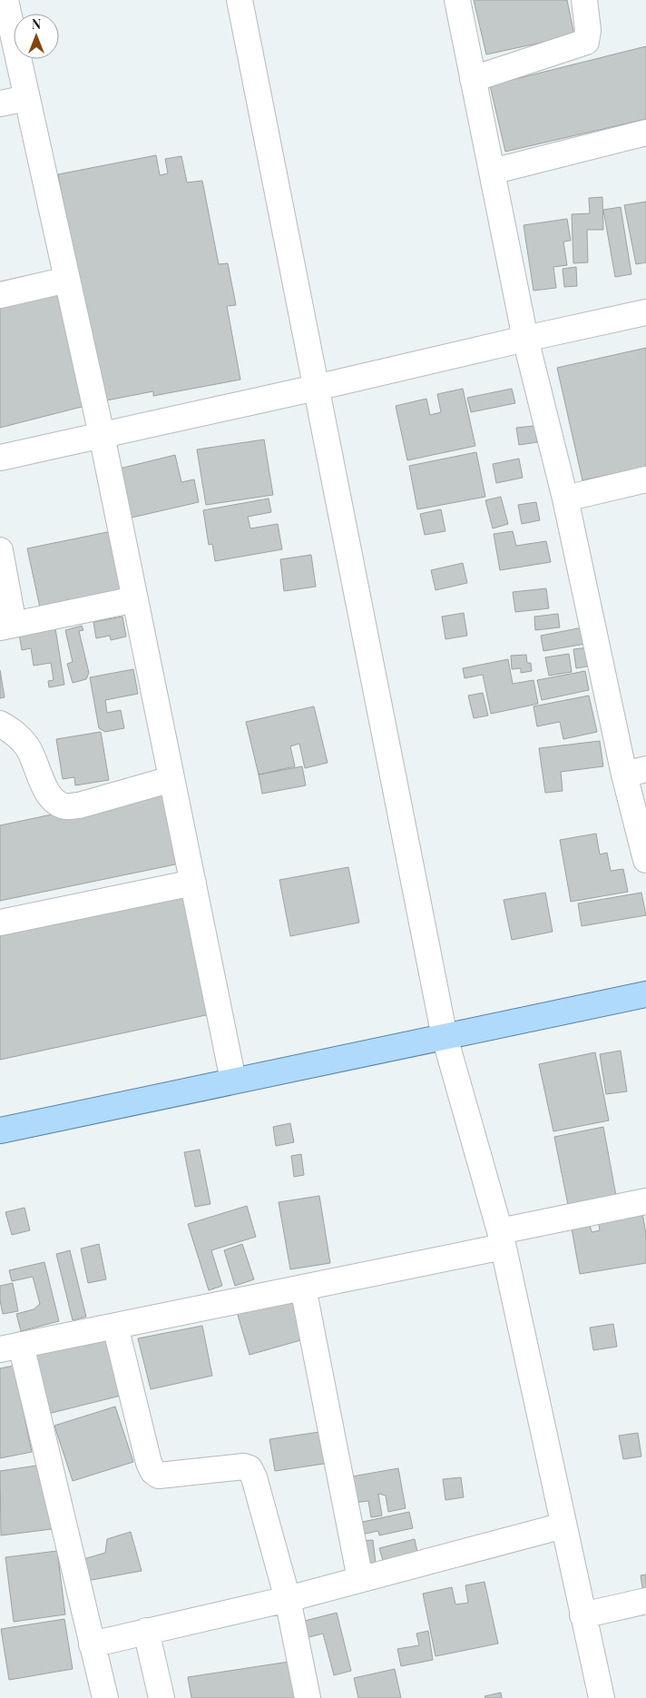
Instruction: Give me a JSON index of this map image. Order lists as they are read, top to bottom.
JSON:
{
  "north": "top"
}
